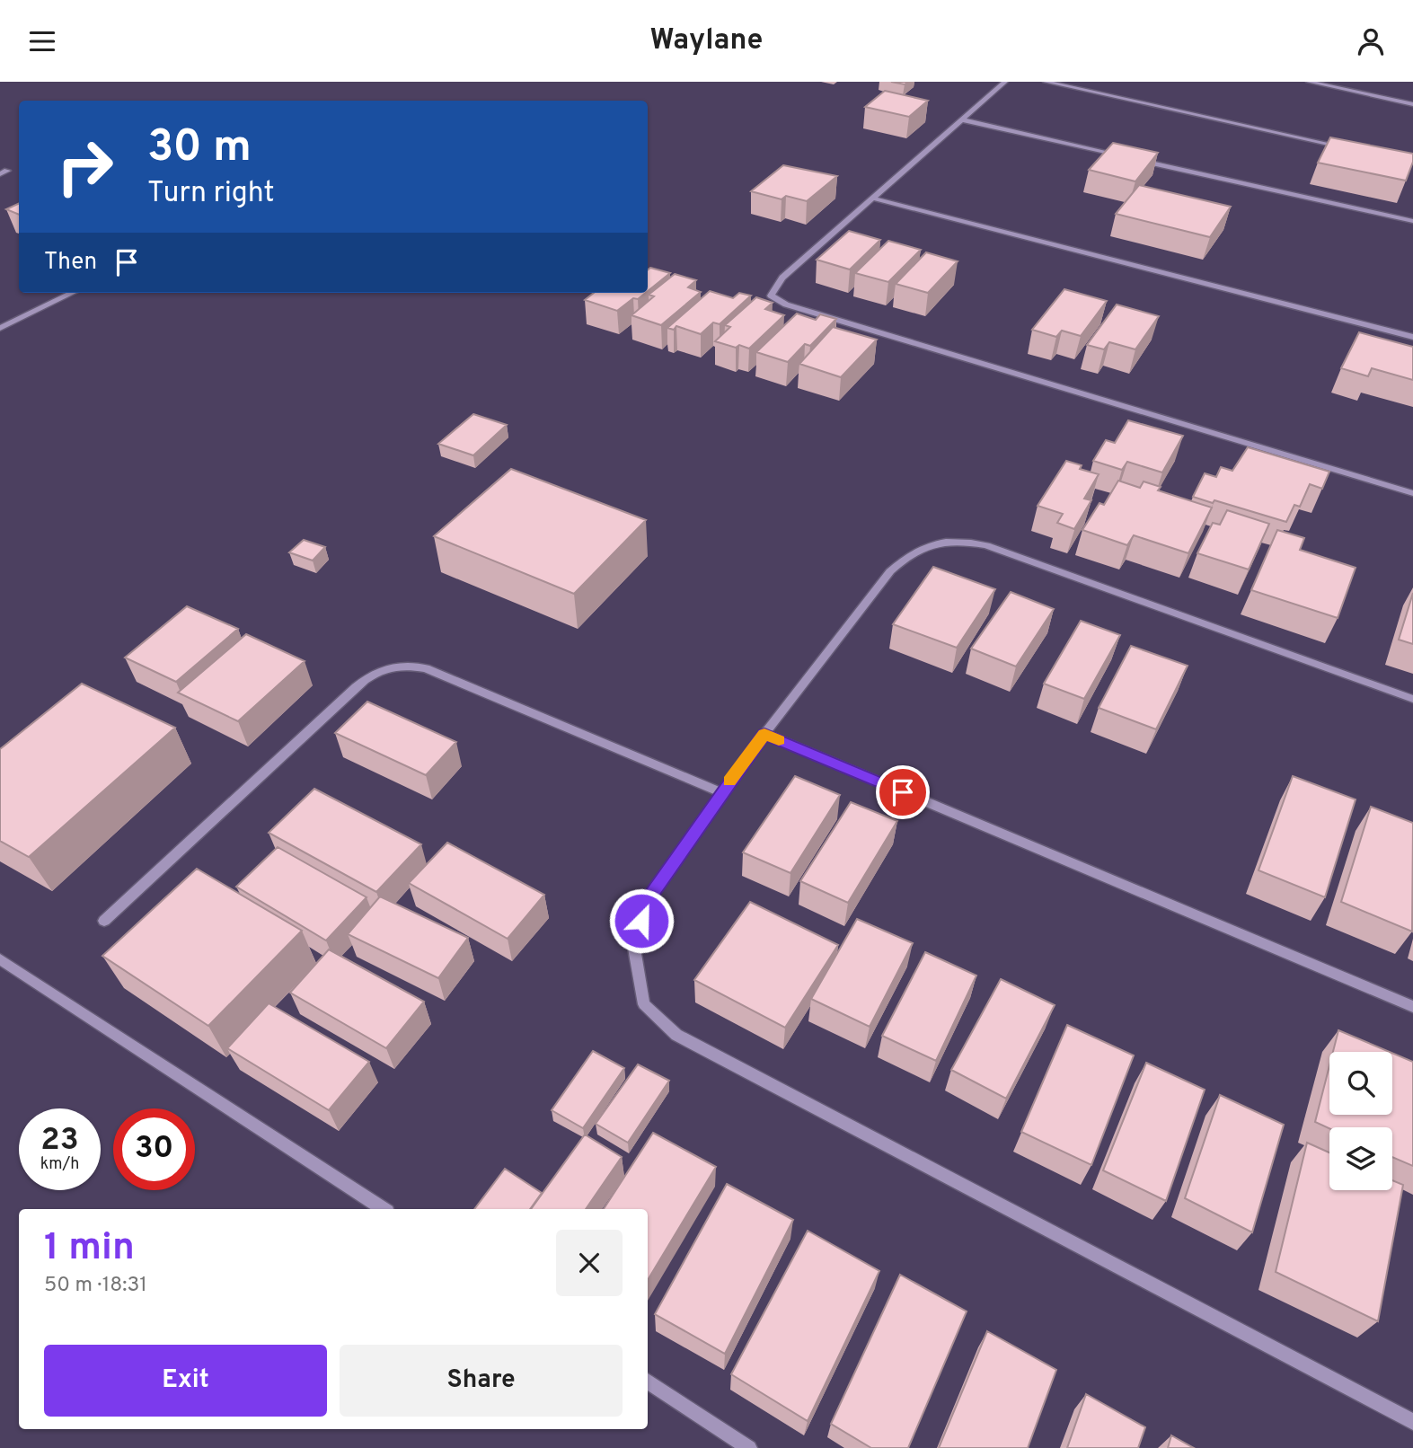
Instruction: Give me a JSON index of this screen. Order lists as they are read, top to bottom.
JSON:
{
  "page": {
    "header": "Waylane",
    "turn": ["30 m", "Turn right"],
    "then": "Then",
    "speed": "23 km/h",
    "limit": "30",
    "heading": ["1 min", "50 m · 18:31"],
    "buttons": ["Exit", "Share"]
  }
}
